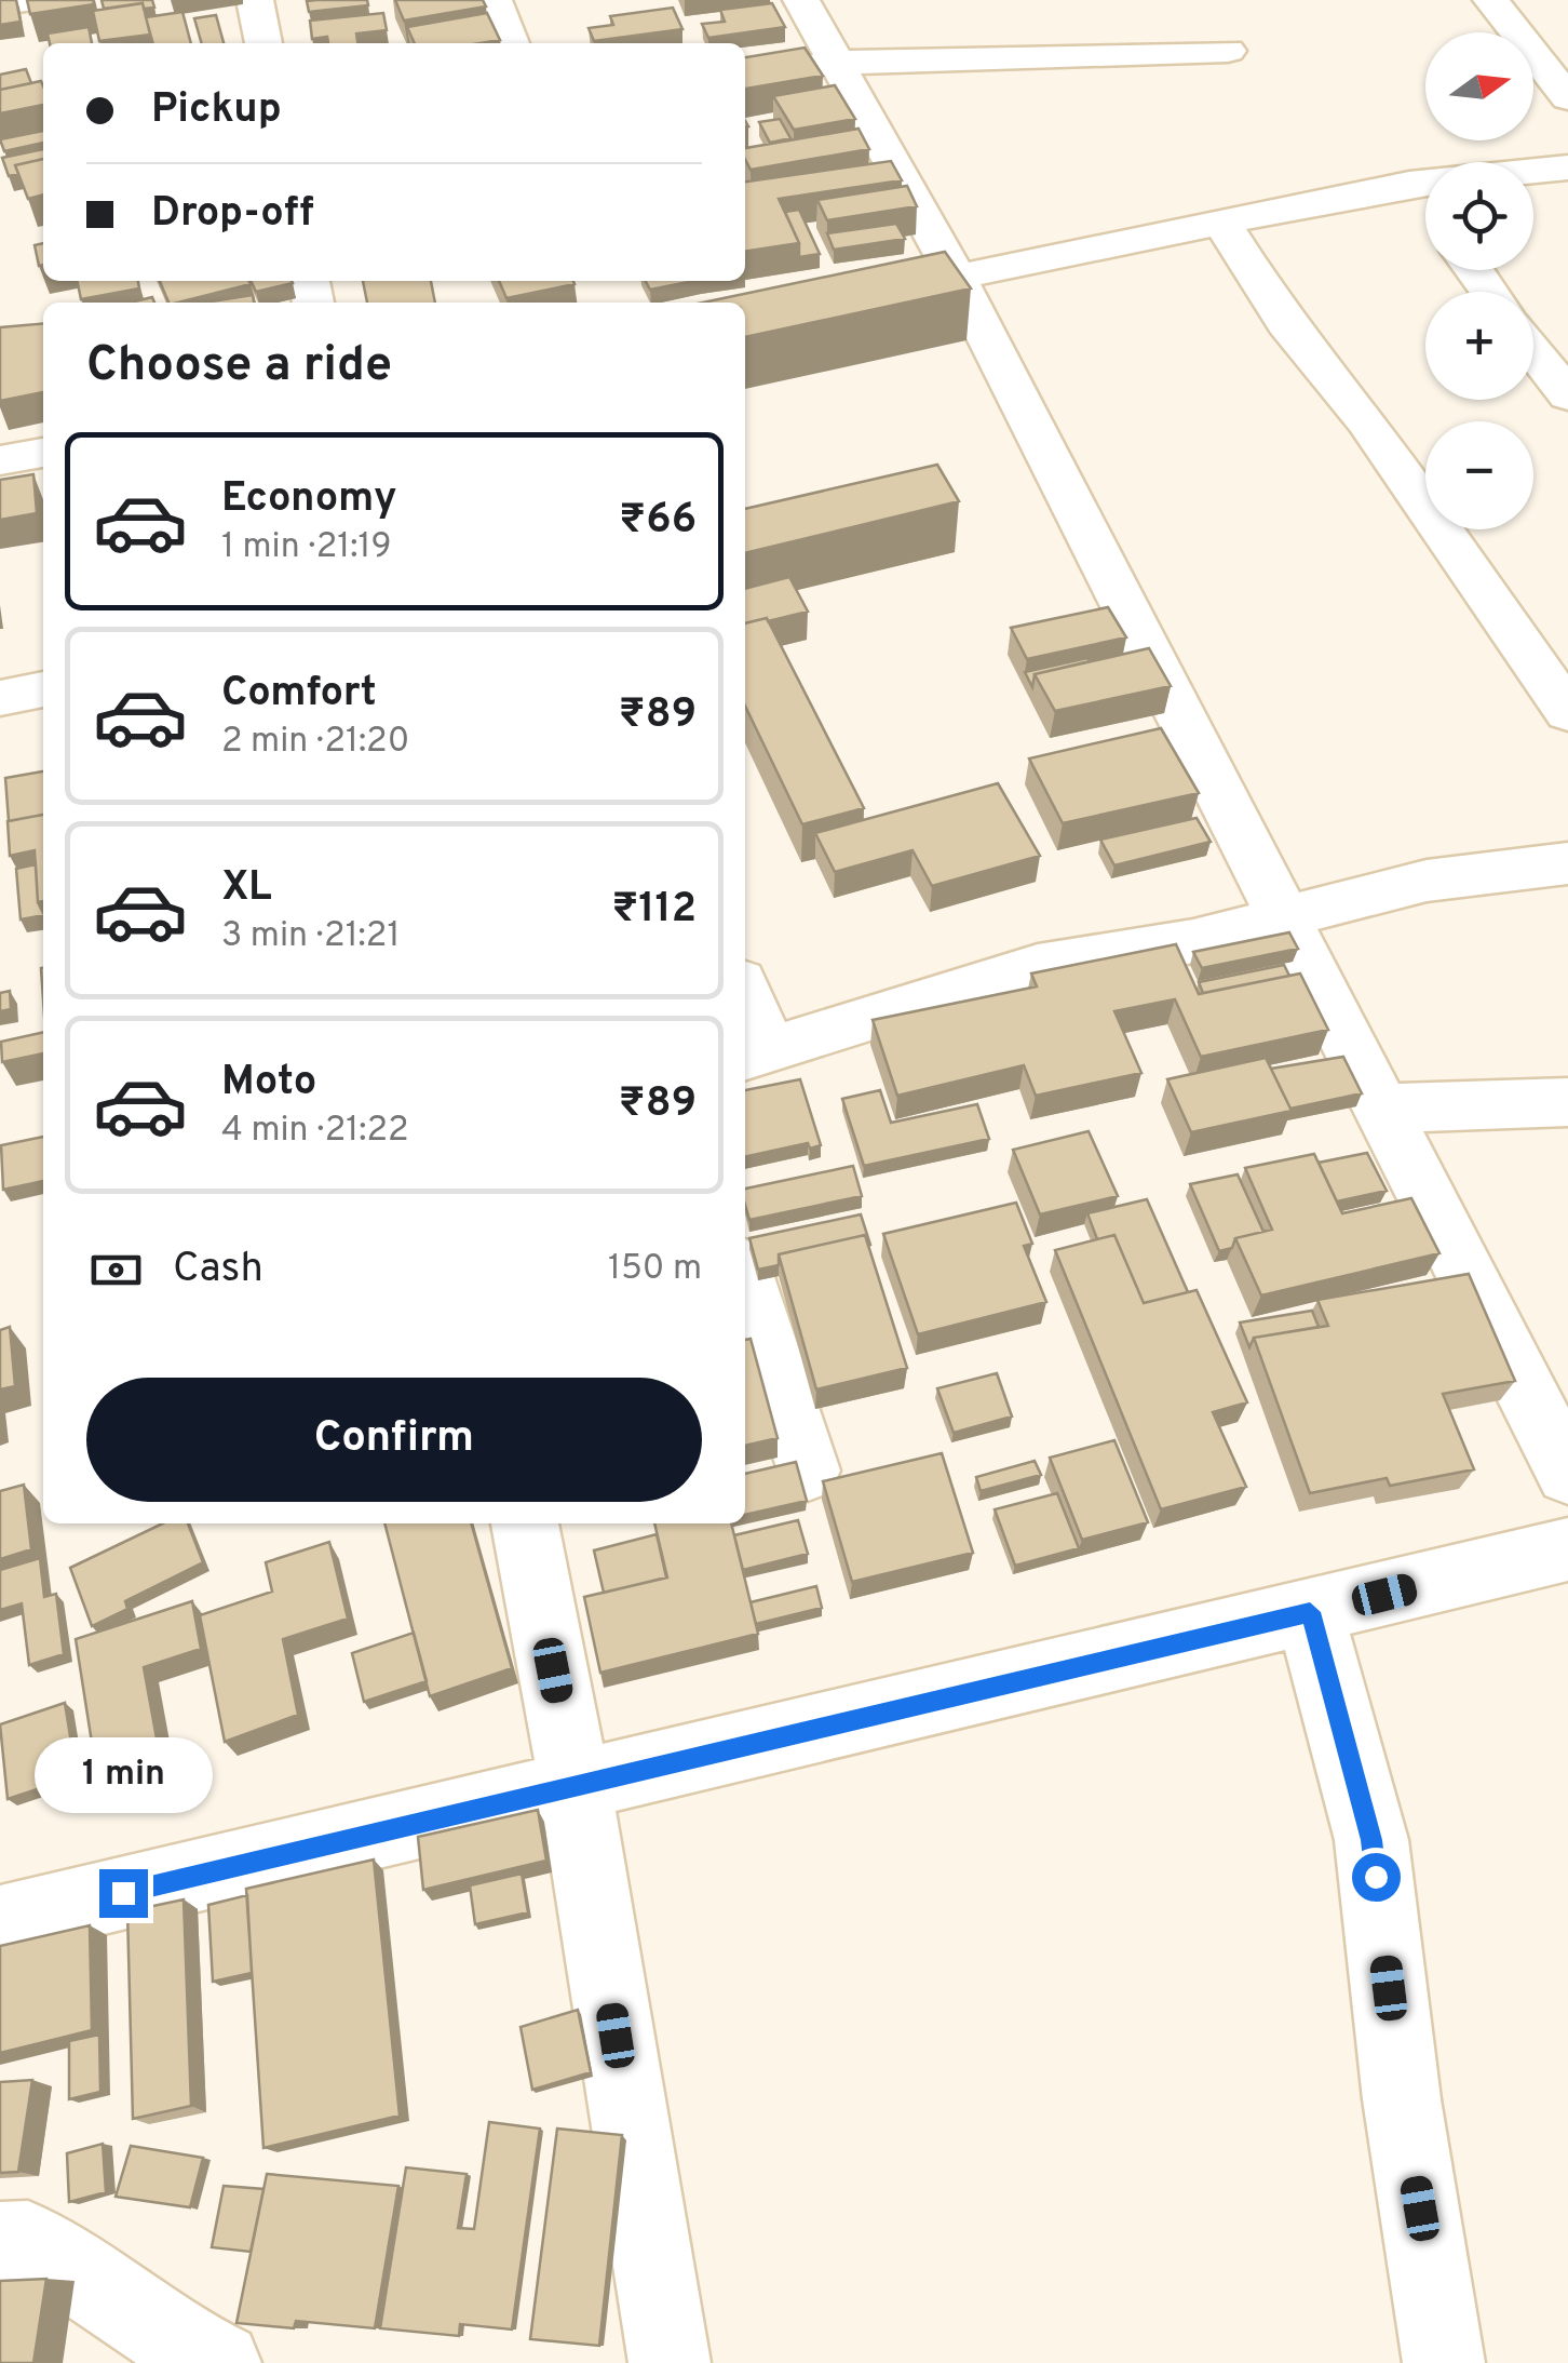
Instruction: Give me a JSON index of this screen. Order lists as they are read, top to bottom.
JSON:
{
  "north": "right",
  "page": {
    "map_buttons": ["+", "−"],
    "banner": ["Pickup", "Drop-off"],
    "heading": "Choose a ride",
    "list": [
      {
        "name": "Economy",
        "note": "1 min · 21:19",
        "value": "₹66"
      },
      {
        "name": "Comfort",
        "note": "2 min · 21:20",
        "value": "₹89"
      },
      {
        "name": "XL",
        "note": "3 min · 21:21",
        "value": "₹112"
      },
      {
        "name": "Moto",
        "note": "4 min · 21:22",
        "value": "₹89"
      }
    ],
    "pay": ["Cash", "150 m"],
    "buttons": "Confirm",
    "bubble": "1 min"
  }
}
